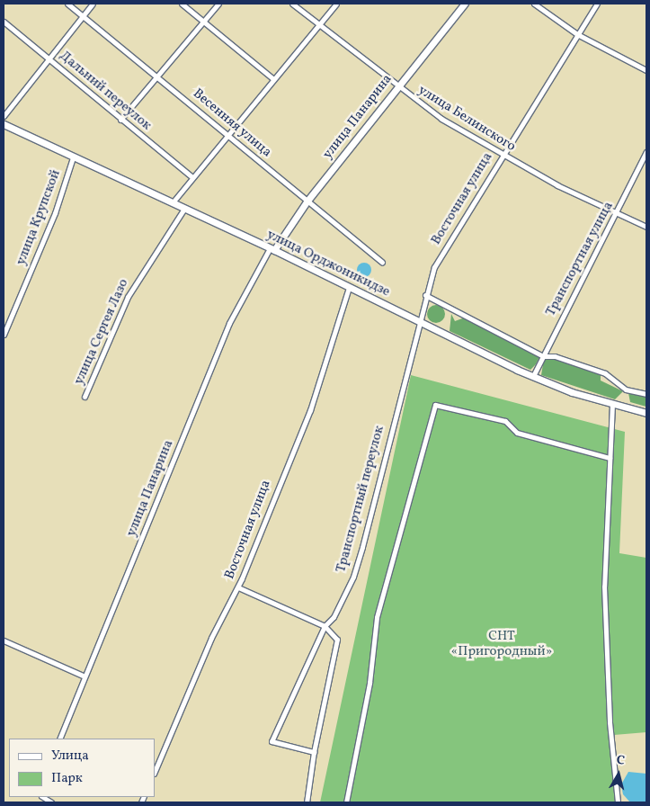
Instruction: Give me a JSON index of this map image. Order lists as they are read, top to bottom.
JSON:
{
  "streets": {
    "main road": ["улица Панарина", "улица Орджоникидзе"],
    "street": [
      "Дальний переулок",
      "улица Белинского",
      "Весенняя улица",
      "Восточная улица",
      "улица Крупской",
      "Транспортная улица",
      "улица Сергея Лазо",
      "Транспортный переулок"
    ]
  },
  "crossings": [
    ["улица Панарина", "улица Белинского"],
    ["улица Панарина", "Весенняя улица"],
    ["улица Панарина", "улица Орджоникидзе"],
    ["улица Белинского", "Восточная улица"],
    ["улица Белинского", "Транспортная улица"],
    ["Восточная улица", "улица Орджоникидзе"],
    ["Восточная улица", "Транспортный переулок"],
    ["улица Крупской", "улица Орджоникидзе"],
    ["Транспортная улица", "улица Орджоникидзе"],
    ["улица Орджоникидзе", "улица Сергея Лазо"],
    ["улица Орджоникидзе", "Транспортный переулок"]
  ],
  "parks": ["СНТ «Пригородный»"],
  "legend": ["Улица", "Парк"],
  "north": "top"
}
